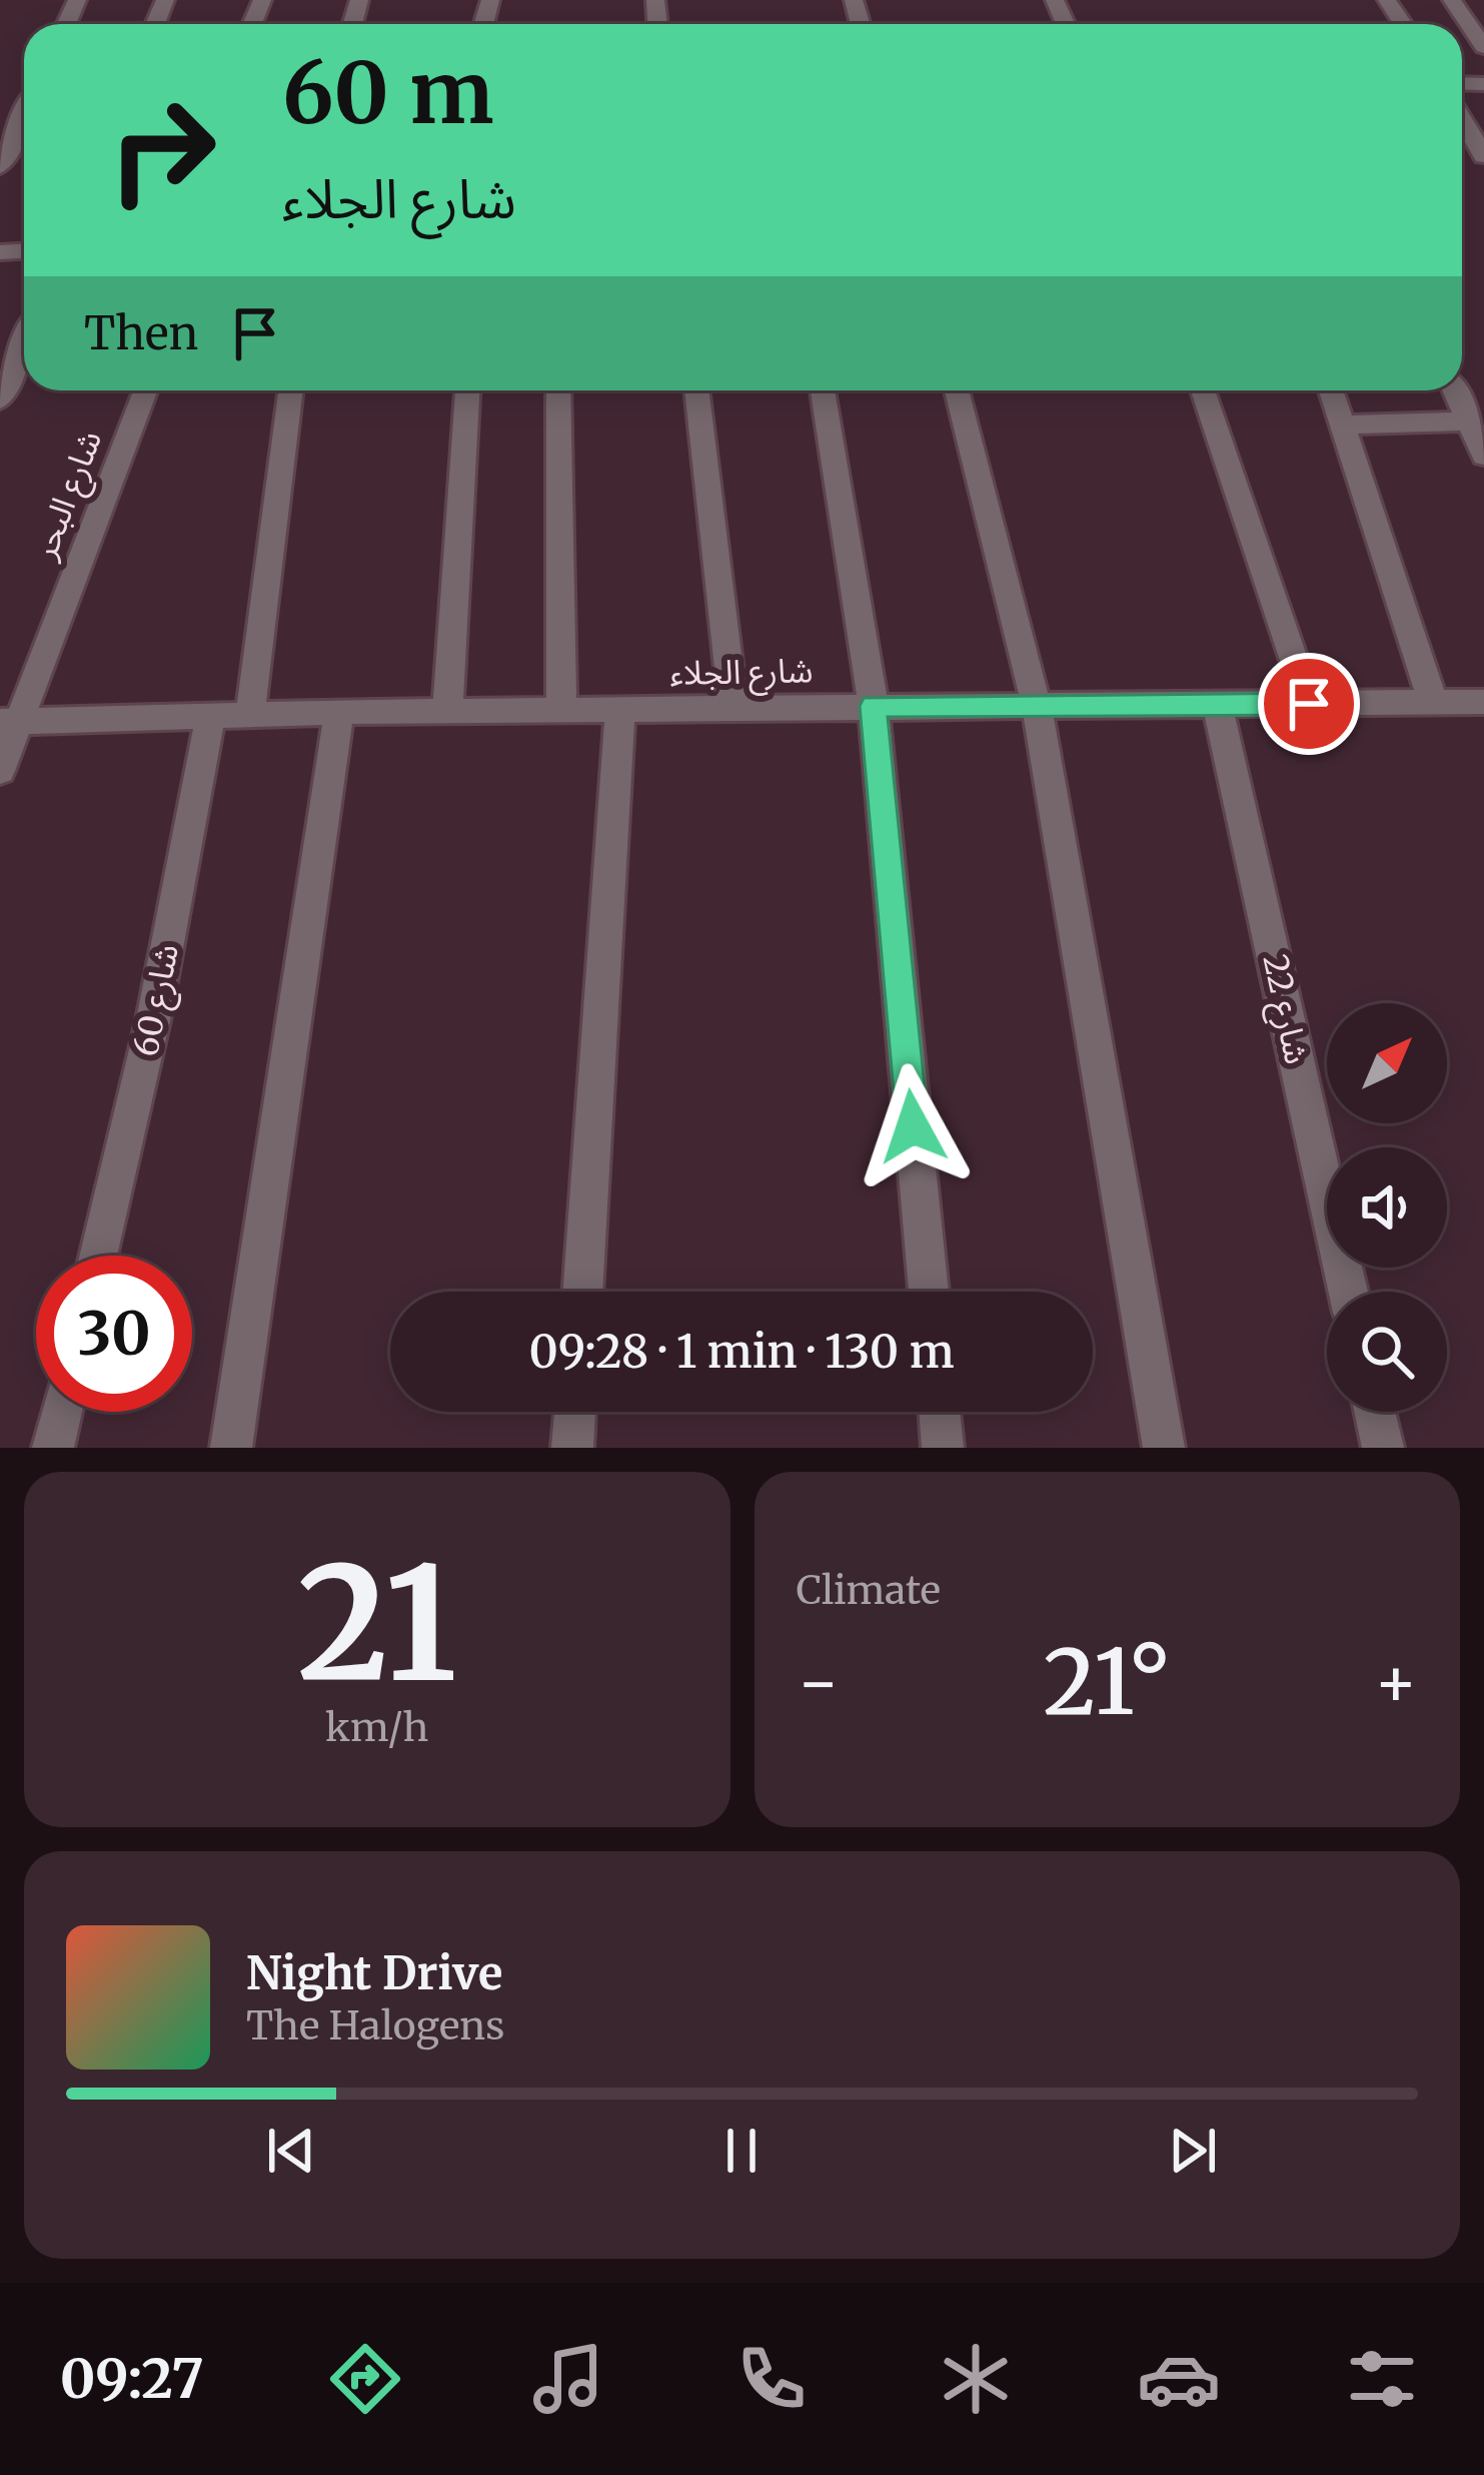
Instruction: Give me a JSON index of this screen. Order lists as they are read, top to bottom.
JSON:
{
  "streets": {
    "street": [
      "شارع البحر",
      "شارع الجلاء",
      "شارع 60",
      "شارع 22"
    ]
  },
  "crossings": [
    ["شارع البحر", "شارع الجلاء"],
    ["شارع الجلاء", "شارع 60"],
    ["شارع الجلاء", "شارع 22"]
  ],
  "north": "top right",
  "page": {
    "turn": ["60 m", "شارع الجلاء"],
    "then": "Then",
    "limit": "30",
    "trip": "09:28 · 1 min · 130 m",
    "tile": [
      ["21", "km/h"],
      "Climate"
    ],
    "heat": ["−", "21°", "+"],
    "song": ["Night Drive", "The Halogens"],
    "tabs": "09:27"
  }
}
